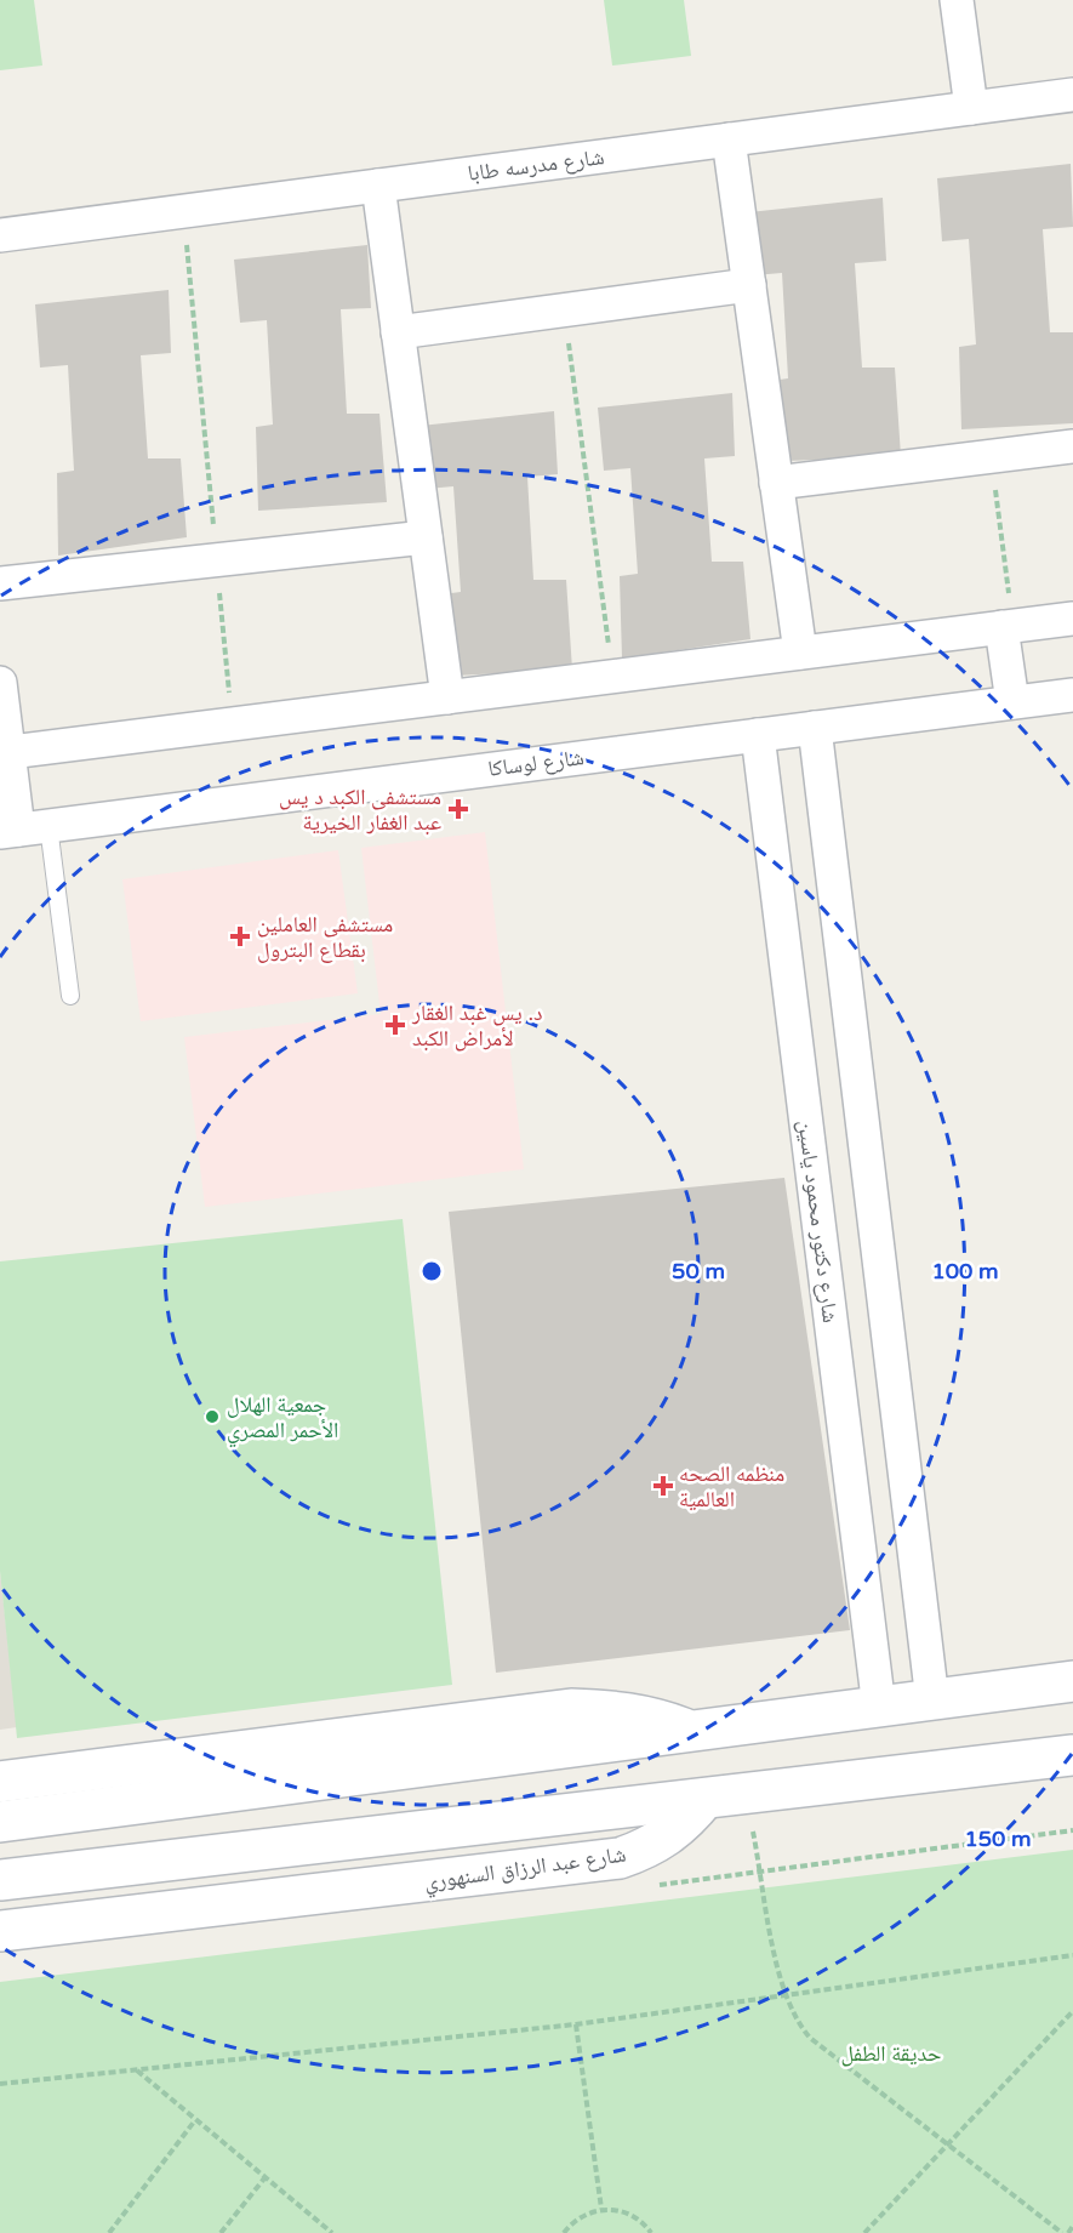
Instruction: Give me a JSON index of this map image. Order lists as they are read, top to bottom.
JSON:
{
  "streets": {
    "street": [
      "شارع مدرسه طابا",
      "شارع لوساكا",
      "شارع دكتور محمود ياسين",
      "شارع عبد الرزاق السنهوري"
    ]
  },
  "crossings": [
    ["شارع لوساكا", "شارع دكتور محمود ياسين"]
  ],
  "parks": ["حديقة الطفل"],
  "places": {
    "health": [
      "مستشفى الكبد د يس عبد الغفار الخيرية",
      "مستشفى العاملين بقطاع البترول",
      "د. يس غبد الغقار لأمراض الكبد",
      "منظمه الصحه العالمية"
    ],
    "other": ["جمعية الهلال الأحمر المصري"]
  },
  "rings": ["50 m", "100 m", "150 m"]
}
